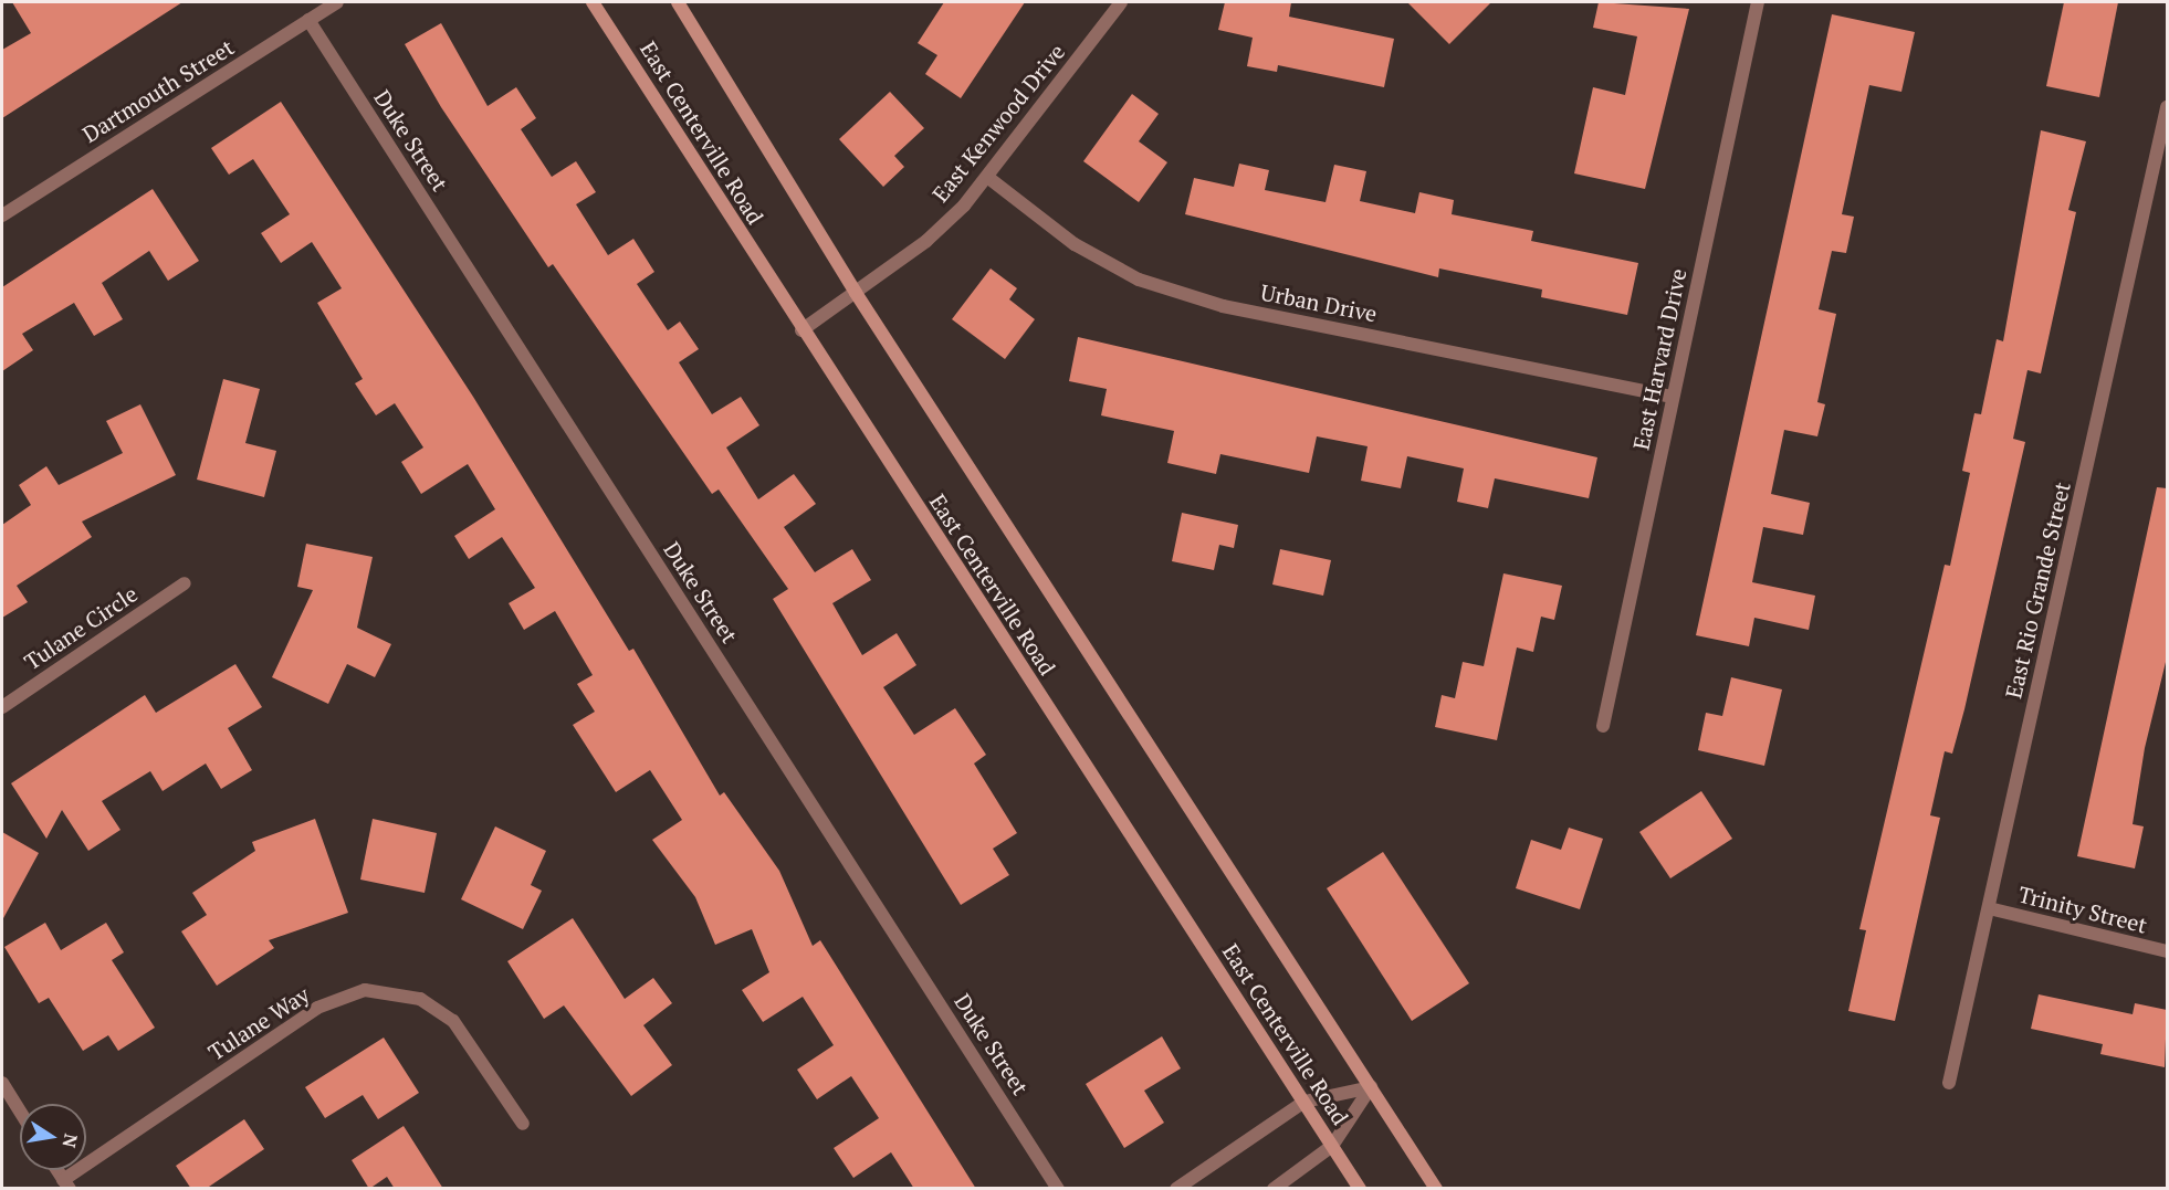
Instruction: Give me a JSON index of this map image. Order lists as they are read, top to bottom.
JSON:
{
  "streets": {
    "main road": ["East Centerville Road"],
    "street": [
      "Dartmouth Street",
      "East Kenwood Drive",
      "Duke Street",
      "Urban Drive",
      "East Harvard Drive",
      "East Rio Grande Street",
      "Tulane Circle",
      "Trinity Street",
      "Tulane Way"
    ]
  },
  "crossings": [
    ["Dartmouth Street", "Duke Street"],
    ["East Kenwood Drive", "East Centerville Road"],
    ["East Kenwood Drive", "Urban Drive"],
    ["Urban Drive", "East Harvard Drive"],
    ["East Rio Grande Street", "Trinity Street"]
  ],
  "north": "right"
}
